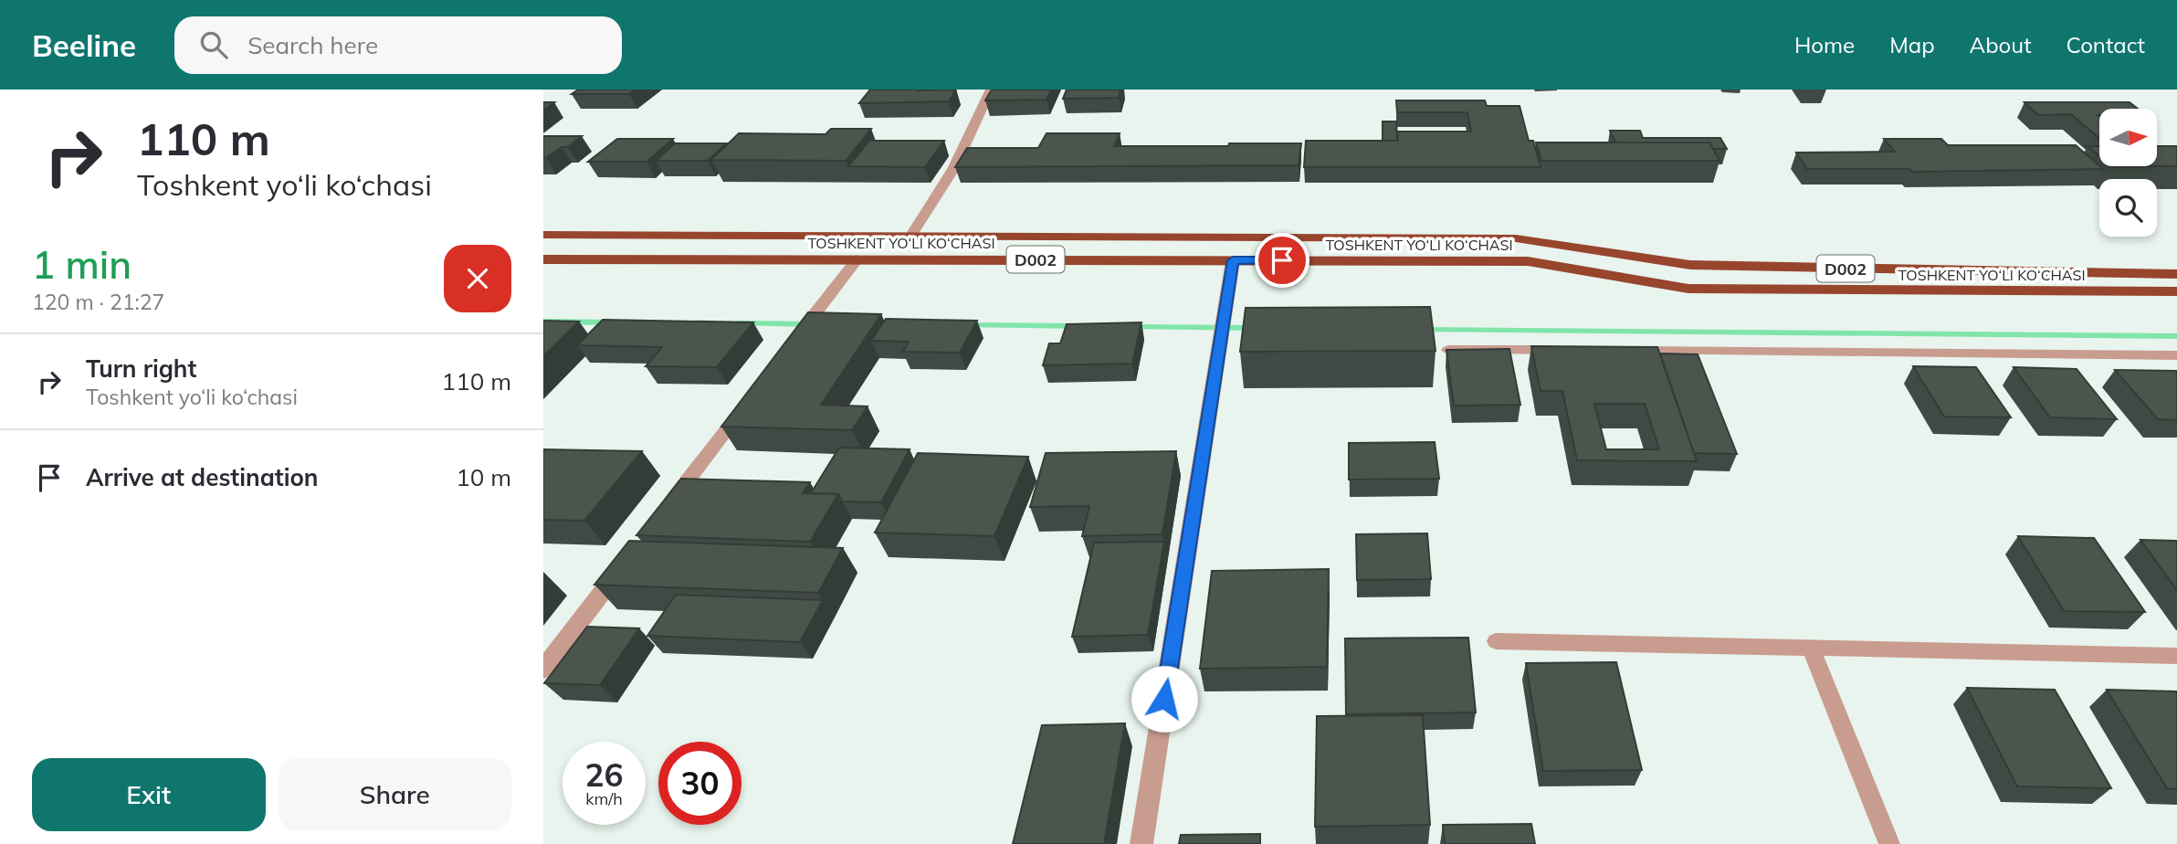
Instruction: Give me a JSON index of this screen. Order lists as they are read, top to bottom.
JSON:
{
  "streets": {
    "highway": ["TOSHKENT YO‘LI KO‘CHASI", "D002"]
  },
  "north": "right",
  "page": {
    "header": "Beeline",
    "search": "Search here",
    "nav": [
      "Home",
      "Map",
      "About",
      "Contact"
    ],
    "turn": ["110 m", "Toshkent yo‘li ko‘chasi"],
    "heading": ["1 min", "120 m · 21:27"],
    "list": [
      {
        "name": "Turn right",
        "note": "Toshkent yo‘li ko‘chasi",
        "value": "110 m"
      },
      {
        "name": "Arrive at destination",
        "value": "10 m"
      }
    ],
    "speed": "26 km/h",
    "limit": "30",
    "buttons": ["Exit", "Share"]
  }
}
